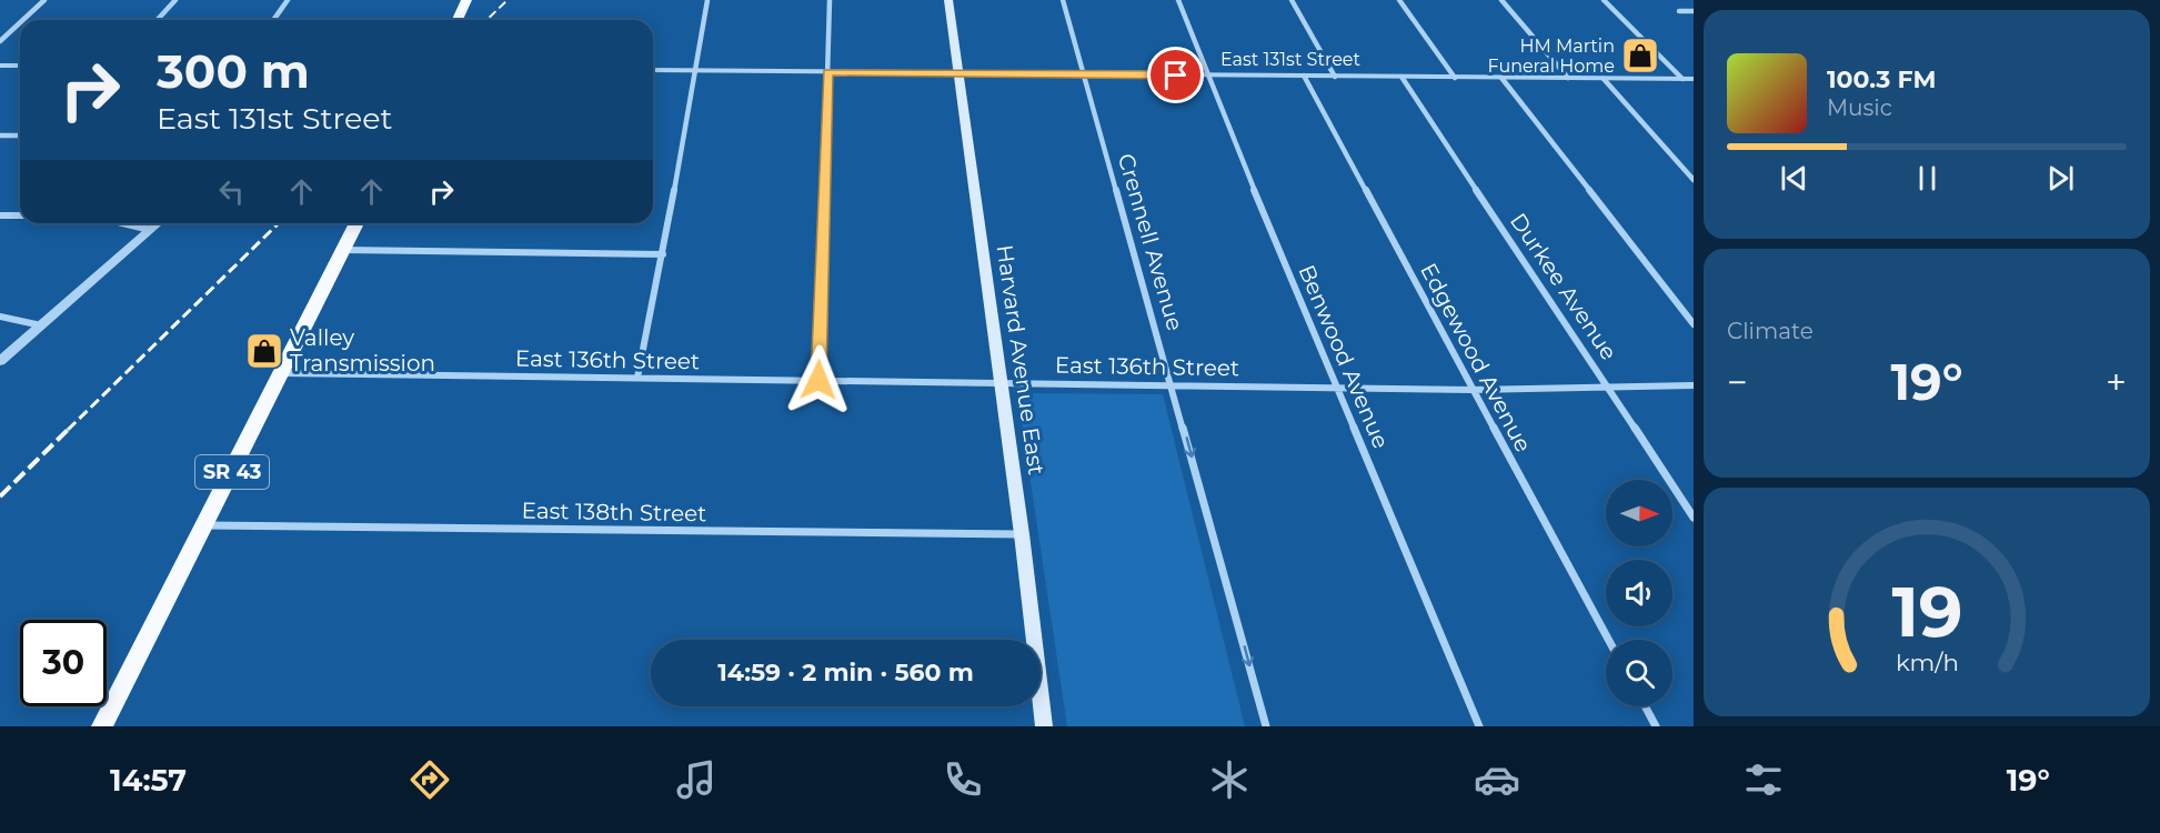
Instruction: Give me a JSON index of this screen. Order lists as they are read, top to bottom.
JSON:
{
  "streets": {
    "main road": ["Harvard Avenue East", "SR 43"],
    "street": [
      "East 131st Street",
      "Crennell Avenue",
      "Durkee Avenue",
      "Benwood Avenue",
      "Edgewood Avenue",
      "East 136th Street",
      "East 138th Street"
    ]
  },
  "crossings": [
    ["East 131st Street", "Crennell Avenue"],
    ["East 131st Street", "Durkee Avenue"],
    ["East 131st Street", "Benwood Avenue"],
    ["East 131st Street", "Edgewood Avenue"],
    ["East 131st Street", "Harvard Avenue East"],
    ["Crennell Avenue", "East 136th Street"],
    ["Durkee Avenue", "East 136th Street"],
    ["Benwood Avenue", "East 136th Street"],
    ["Edgewood Avenue", "East 136th Street"],
    ["East 136th Street", "Harvard Avenue East"],
    ["East 136th Street", "SR 43"],
    ["Harvard Avenue East", "East 138th Street"],
    ["SR 43", "East 138th Street"]
  ],
  "one_way": ["Crennell Avenue"],
  "places": {
    "shop": ["HM Martin Funeral Home", "Valley Transmission"]
  },
  "north": "right",
  "page": {
    "turn": ["300 m", "East 131st Street"],
    "song": ["100.3 FM", "Music"],
    "tile": "Climate",
    "heat": ["−", "19°", "+"],
    "limit": "30",
    "trip": "14:59 · 2 min · 560 m",
    "tabs": ["14:57", "19°"],
    "gauge": ["19", "km/h"]
  }
}
